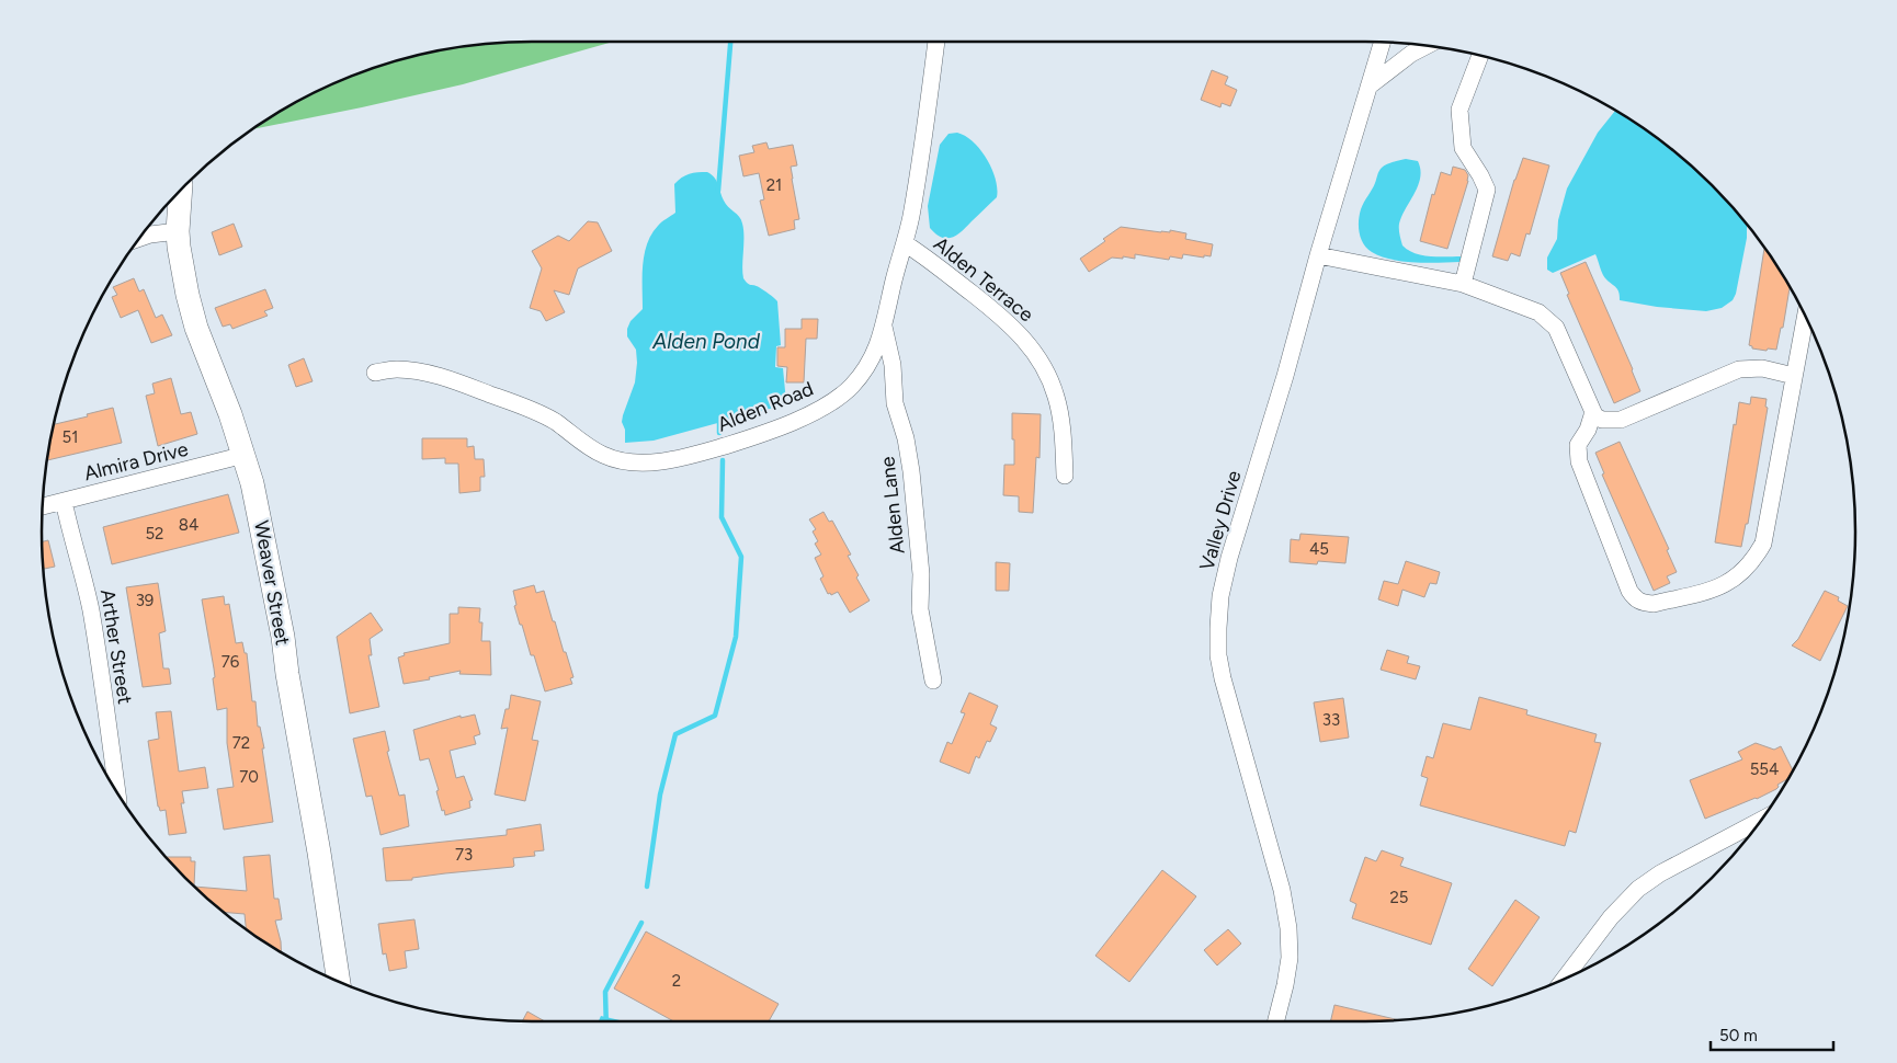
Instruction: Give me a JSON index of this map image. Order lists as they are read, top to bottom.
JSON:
{
  "streets": {
    "street": [
      "Alden Terrace",
      "Alden Road",
      "Almira Drive",
      "Alden Lane",
      "Valley Drive",
      "Weaver Street",
      "Arther Street"
    ]
  },
  "crossings": [
    ["Alden Terrace", "Alden Road"],
    ["Alden Road", "Alden Lane"],
    ["Almira Drive", "Weaver Street"],
    ["Almira Drive", "Arther Street"]
  ],
  "water": ["Alden Pond"],
  "house_numbers": [
    "21",
    "51",
    "84",
    "52",
    "45",
    "39",
    "76",
    "33",
    "72",
    "554",
    "70",
    "73",
    "25",
    "2"
  ],
  "scale_bar": "50 m"
}
